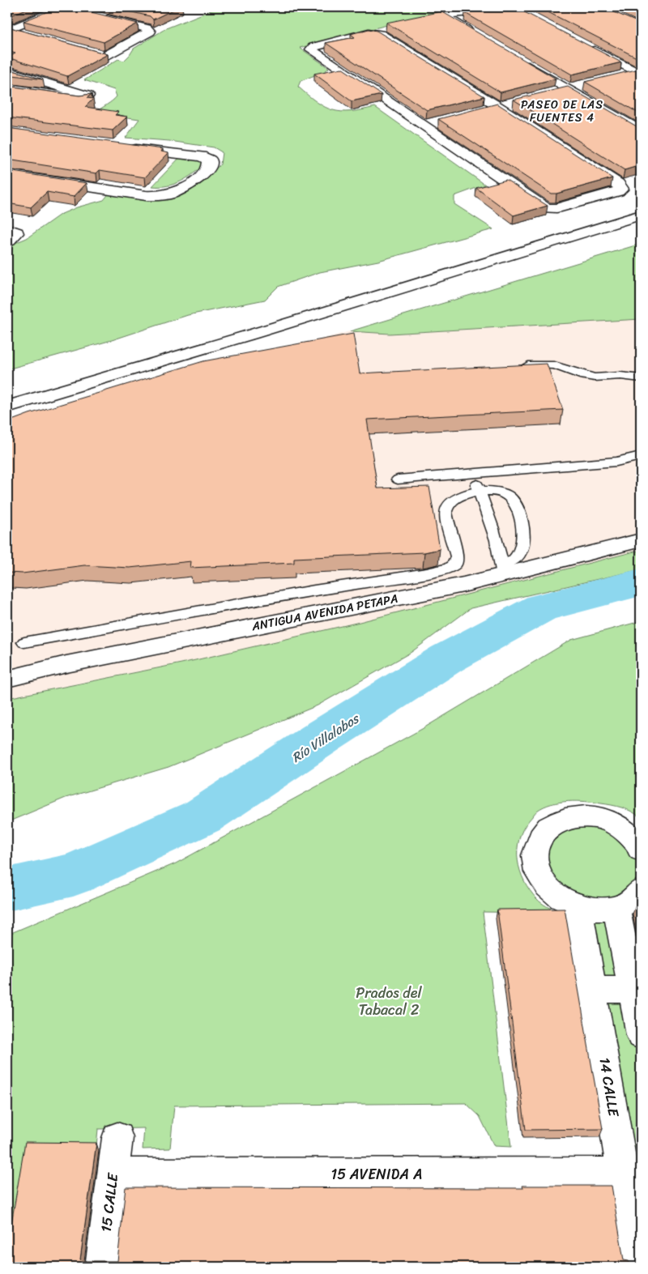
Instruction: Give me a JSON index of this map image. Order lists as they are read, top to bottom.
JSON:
{
  "streets": {
    "street": [
      "ANTIGUA AVENIDA PETAPA",
      "14 CALLE",
      "15 AVENIDA A",
      "15 CALLE"
    ]
  },
  "crossings": [
    ["14 CALLE", "15 AVENIDA A"],
    ["15 AVENIDA A", "15 CALLE"]
  ],
  "districts": ["PASEO DE LAS FUENTES 4"],
  "water": ["Río Villalobos"],
  "parks": ["Prados del Tabacal 2"]
}
